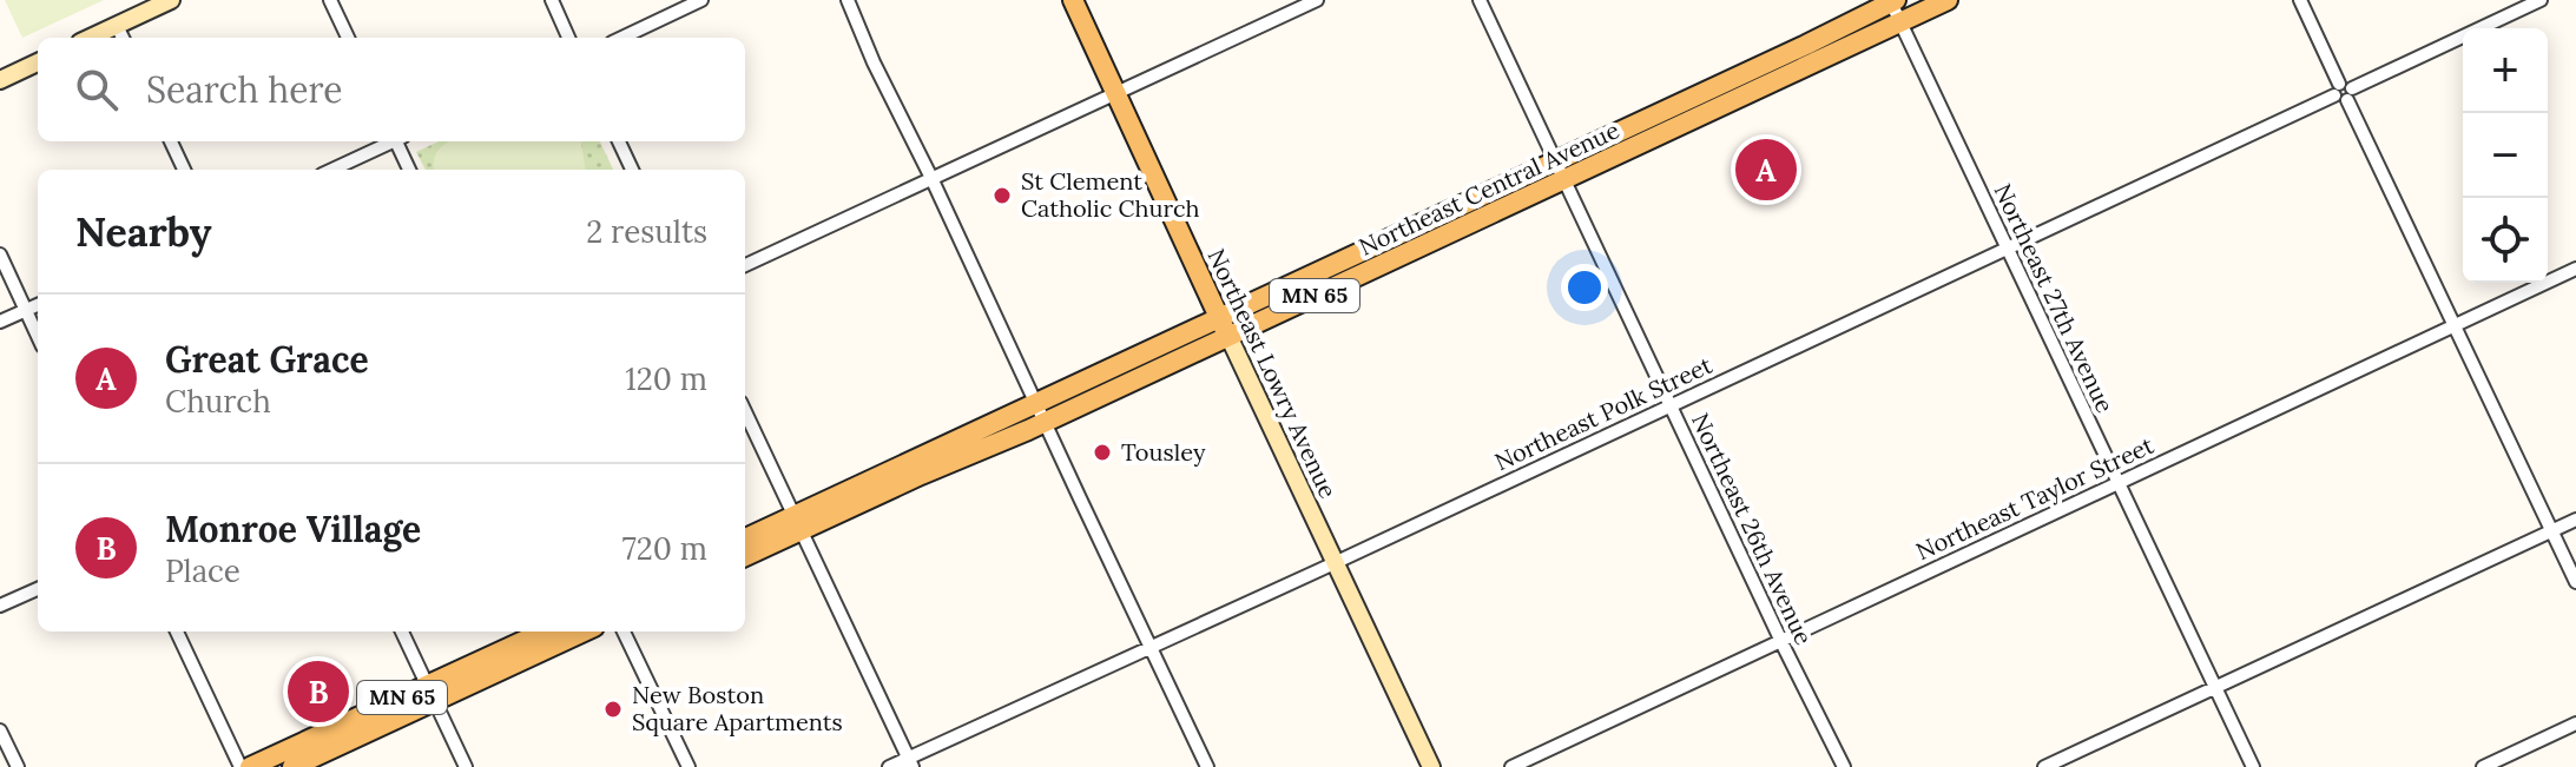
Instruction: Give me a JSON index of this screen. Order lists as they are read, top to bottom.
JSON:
{
  "streets": {
    "main road": ["Northeast Central Avenue", "MN 65", "Northeast Lowry Avenue"],
    "street": [
      "Northeast 27th Avenue",
      "Northeast Polk Street",
      "Northeast Taylor Street",
      "Northeast 26th Avenue"
    ]
  },
  "crossings": [
    ["Northeast Central Avenue", "Northeast 27th Avenue"],
    ["Northeast Central Avenue", "Northeast Lowry Avenue"],
    ["Northeast Central Avenue", "Northeast 26th Avenue"],
    ["Northeast 27th Avenue", "Northeast Polk Street"],
    ["Northeast 27th Avenue", "Northeast Taylor Street"],
    ["Northeast Lowry Avenue", "Northeast Polk Street"],
    ["Northeast Polk Street", "Northeast 26th Avenue"],
    ["Northeast Taylor Street", "Northeast 26th Avenue"]
  ],
  "places": ["St Clement Catholic Church", "Tousley", "New Boston Square Apartments"],
  "page": {
    "map_buttons": ["+", "−"],
    "search": "Search here",
    "pins": ["A", "B"],
    "heading": ["Nearby", "2 results"],
    "list": [
      {
        "mark": "A",
        "name": "Great Grace",
        "note": "Church",
        "value": "120 m"
      },
      {
        "mark": "B",
        "name": "Monroe Village",
        "note": "Place",
        "value": "720 m"
      }
    ]
  }
}
